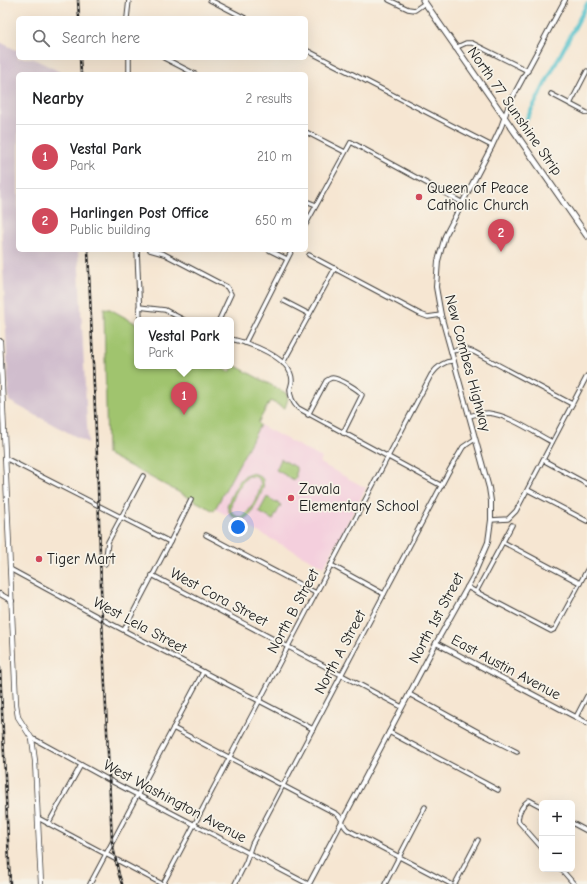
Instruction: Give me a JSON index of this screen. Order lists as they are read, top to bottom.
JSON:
{
  "streets": {
    "main road": ["North 77 Sunshine Strip"],
    "street": [
      "New Combes Highway",
      "West Cora Street",
      "North B Street",
      "North 1st Street",
      "West Lela Street",
      "North A Street",
      "East Austin Avenue",
      "West Washington Avenue"
    ]
  },
  "crossings": [
    ["North 77 Sunshine Strip", "New Combes Highway"],
    ["New Combes Highway", "North B Street"],
    ["New Combes Highway", "North 1st Street"],
    ["New Combes Highway", "North A Street"],
    ["West Cora Street", "North B Street"],
    ["West Cora Street", "North 1st Street"],
    ["West Cora Street", "North A Street"],
    ["North B Street", "West Lela Street"],
    ["North B Street", "West Washington Avenue"],
    ["North 1st Street", "East Austin Avenue"],
    ["North 1st Street", "West Washington Avenue"],
    ["West Lela Street", "North A Street"],
    ["North A Street", "West Washington Avenue"]
  ],
  "places": ["Queen of Peace Catholic Church", "Zavala Elementary School", "Tiger Mart"],
  "page": {
    "search": "Search here",
    "heading": ["Nearby", "2 results"],
    "list": [
      {
        "mark": "1",
        "name": "Vestal Park",
        "note": "Park",
        "value": "210 m"
      },
      {
        "mark": "2",
        "name": "Harlingen Post Office",
        "note": "Public building",
        "value": "650 m"
      }
    ],
    "pins": ["2", "1"],
    "popup": ["Vestal Park", "Park"],
    "map_buttons": ["+", "−"]
  }
}
